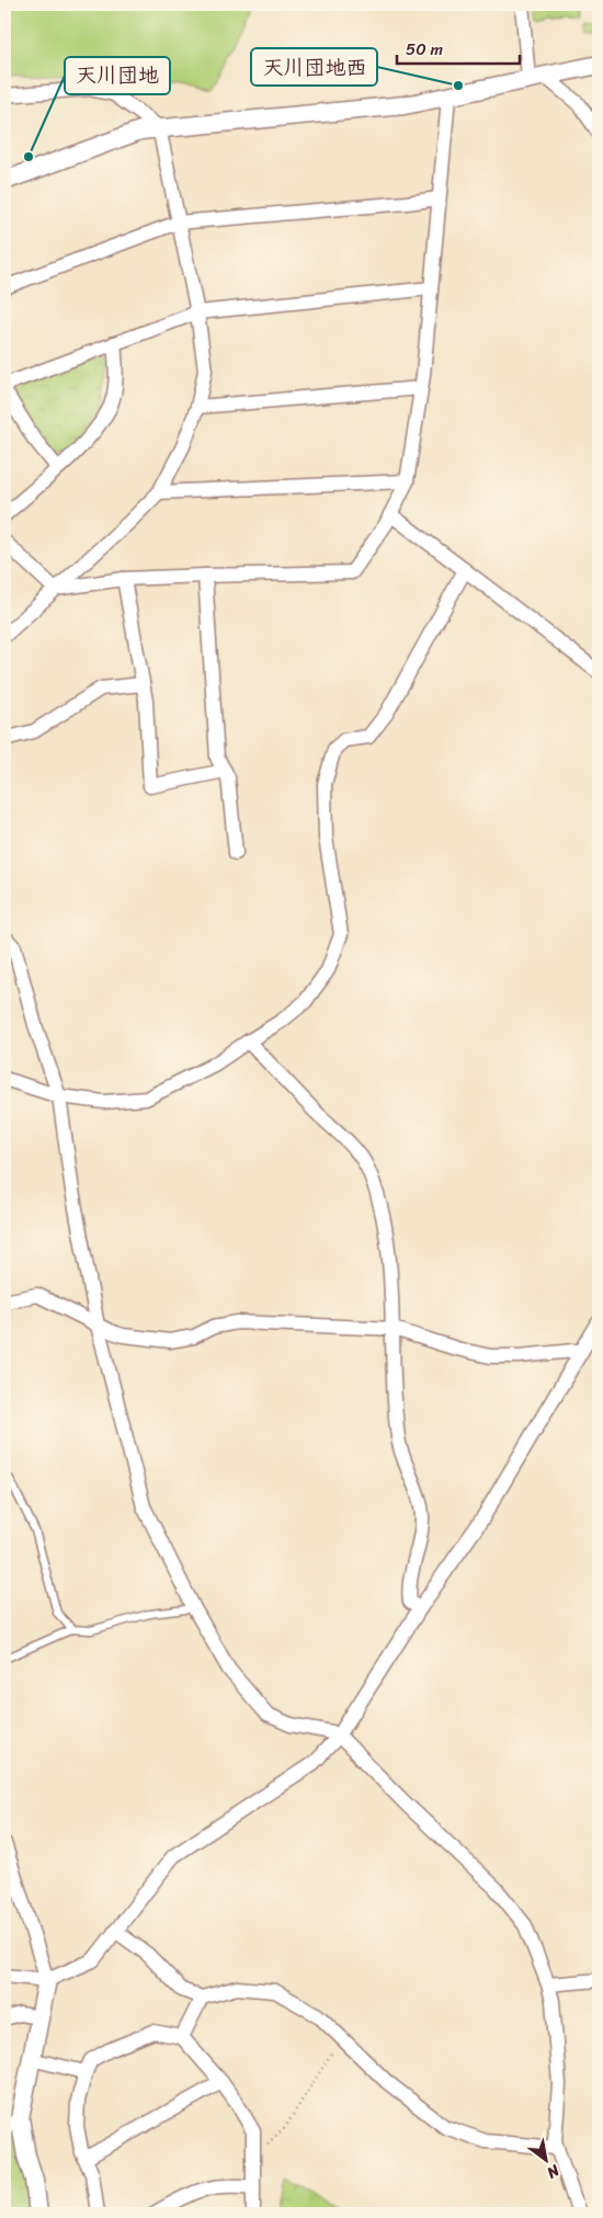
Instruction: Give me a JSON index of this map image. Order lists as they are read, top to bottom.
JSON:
{
  "places": ["天川団地西", "天川団地"],
  "scale_bar": "50 m",
  "north": "bottom right"
}
